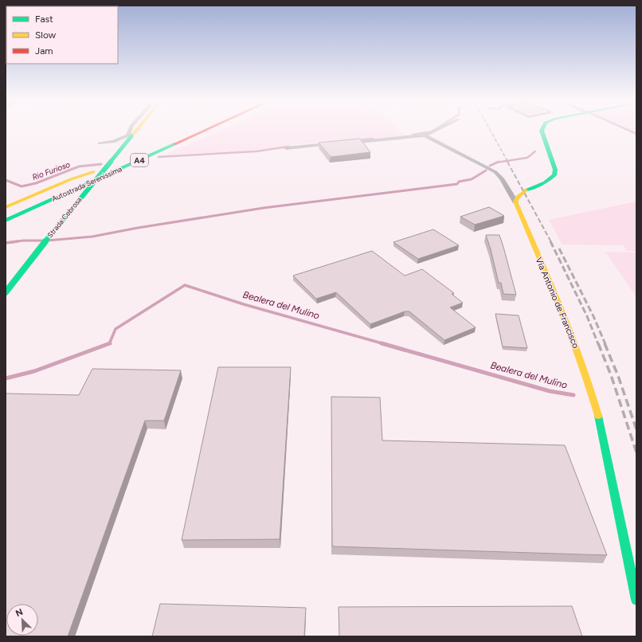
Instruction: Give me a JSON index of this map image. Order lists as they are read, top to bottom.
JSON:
{
  "streets": {
    "main road": [
      "A4",
      "Autostrada Serenissima",
      "Strada Cebrosa",
      "Via Antonio de Francisco"
    ]
  },
  "water": ["Rio Furioso", "Bealera del Mulino"],
  "legend": ["Fast", "Slow", "Jam"],
  "north": "top left"
}
